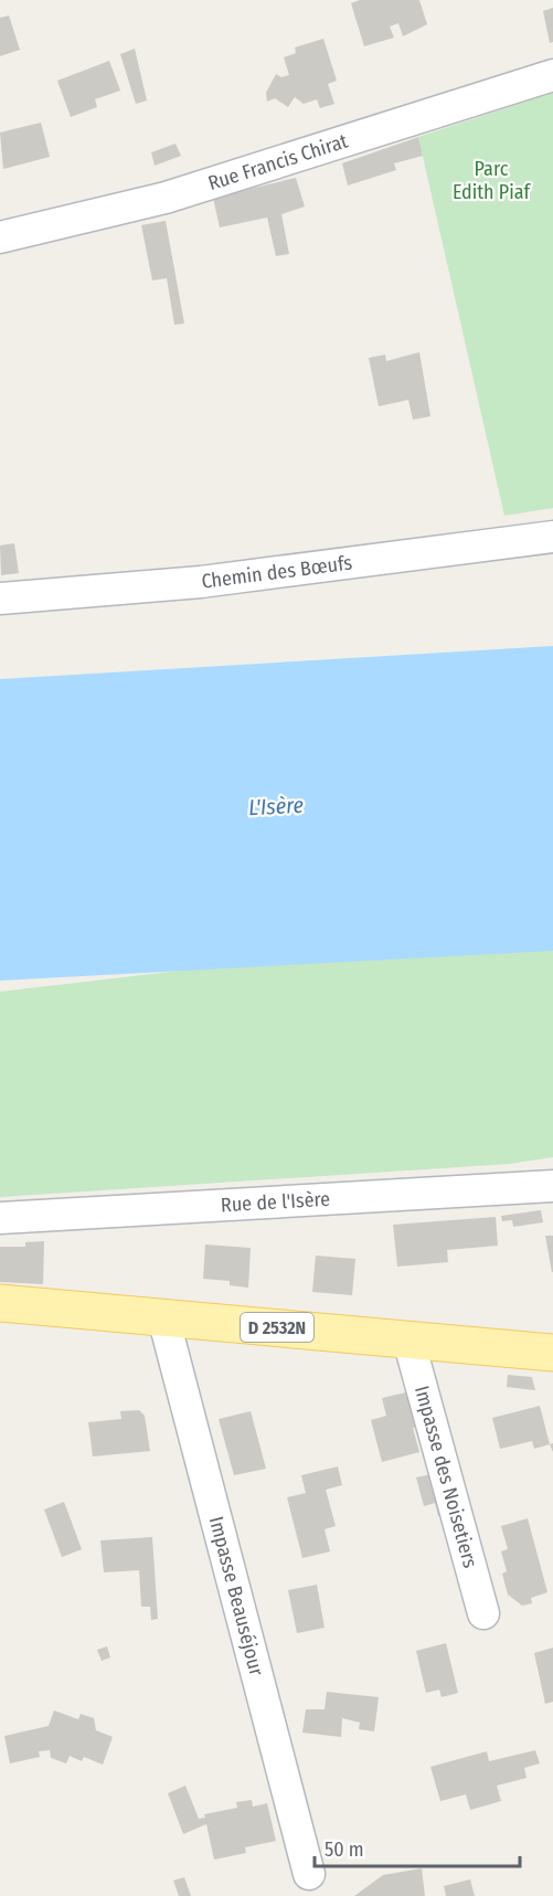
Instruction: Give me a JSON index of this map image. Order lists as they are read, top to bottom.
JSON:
{
  "streets": {
    "main road": ["D 2532N"],
    "street": [
      "Rue Francis Chirat",
      "Chemin des Bœufs",
      "Rue de l'Isère",
      "Impasse des Noisetiers",
      "Impasse Beauséjour"
    ]
  },
  "crossings": [
    ["D 2532N", "Impasse des Noisetiers"],
    ["D 2532N", "Impasse Beauséjour"]
  ],
  "water": ["L'Isère"],
  "parks": ["Parc Edith Piaf"],
  "scale_bar": "50 m"
}
